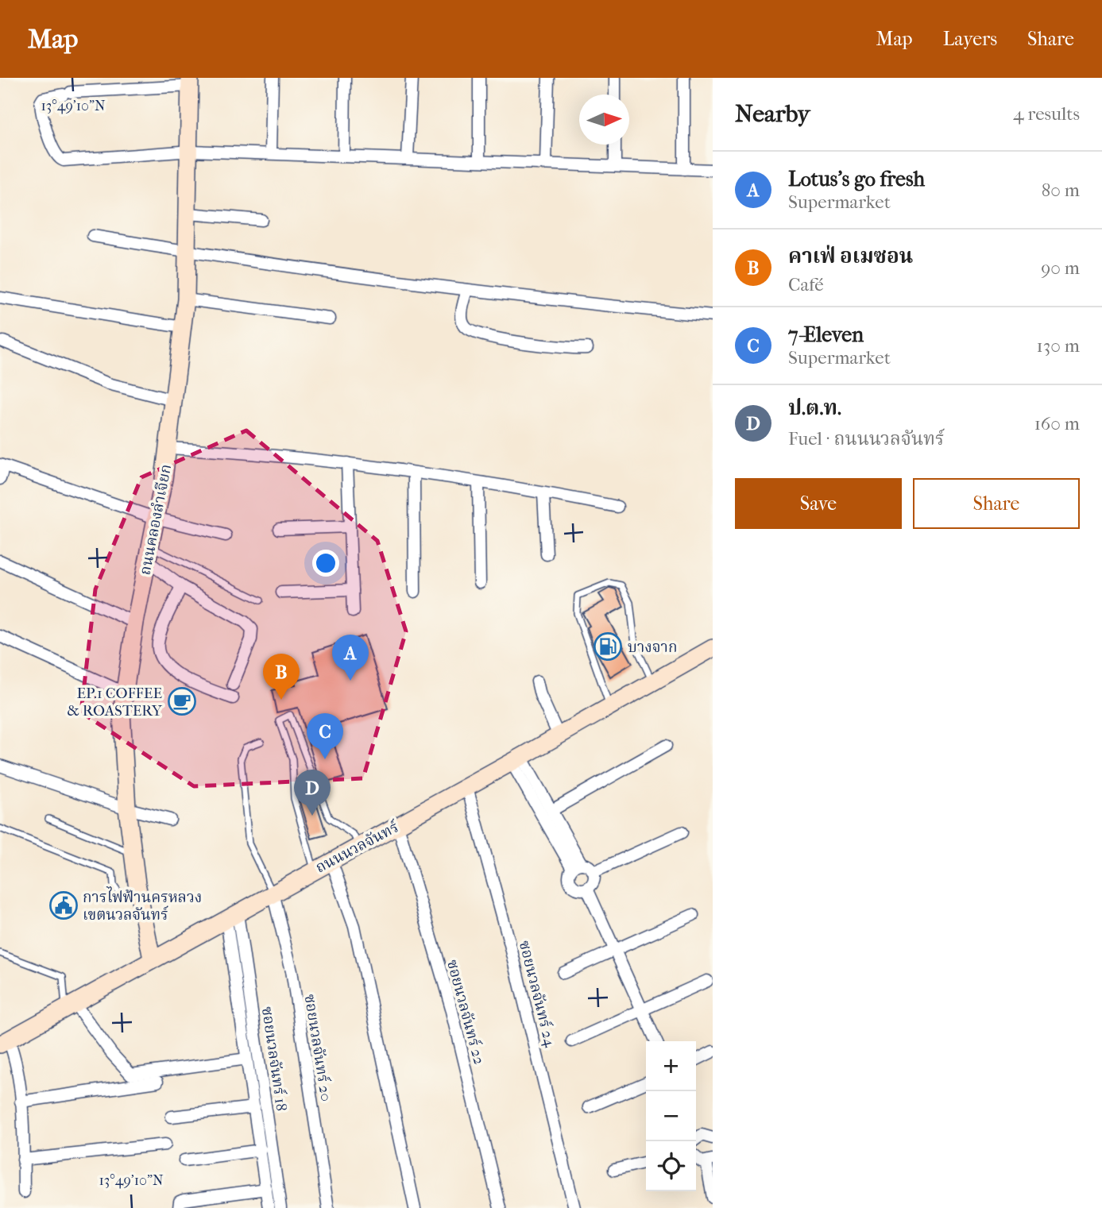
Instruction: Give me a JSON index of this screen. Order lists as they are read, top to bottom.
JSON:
{
  "streets": {
    "street": [
      "ถนนคลองลำเจียก",
      "ถนนนวลจันทร์",
      "ซอยนวลจันทร์ 24",
      "ซอยนวลจันทร์ 22",
      "ซอยนวลจันทร์ 20",
      "ซอยนวลจันทร์ 18"
    ]
  },
  "crossings": [
    ["ถนนคลองลำเจียก", "ถนนนวลจันทร์"],
    ["ถนนนวลจันทร์", "ซอยนวลจันทร์ 24"],
    ["ถนนนวลจันทร์", "ซอยนวลจันทร์ 22"],
    ["ถนนนวลจันทร์", "ซอยนวลจันทร์ 20"],
    ["ถนนนวลจันทร์", "ซอยนวลจันทร์ 18"]
  ],
  "places": {
    "fuel station": ["บางจาก"],
    "cafe": ["EP.1 COFFEE & ROASTERY"],
    "public building": ["การไฟฟ้านครหลวง เขตนวลจันทร์"]
  },
  "north": "right",
  "page": {
    "header": "Map",
    "nav": ["Map", "Layers", "Share"],
    "heading": ["Nearby", "4 results"],
    "list": [
      {
        "mark": "A",
        "name": "Lotus's go fresh",
        "note": "Supermarket",
        "value": "80 m"
      },
      {
        "mark": "B",
        "name": "คาเฟ่ อเมซอน",
        "note": "Café",
        "value": "90 m"
      },
      {
        "mark": "C",
        "name": "7-Eleven",
        "note": "Supermarket",
        "value": "130 m"
      },
      {
        "mark": "D",
        "name": "ป.ต.ท.",
        "note": "Fuel · ถนนนวลจันทร์",
        "value": "160 m"
      }
    ],
    "buttons": ["Save", "Share"],
    "pins": [
      "A",
      "B",
      "C",
      "D"
    ],
    "map_buttons": ["+", "−"]
  },
  "coordinates": ["13°49'10\"N"]
}
